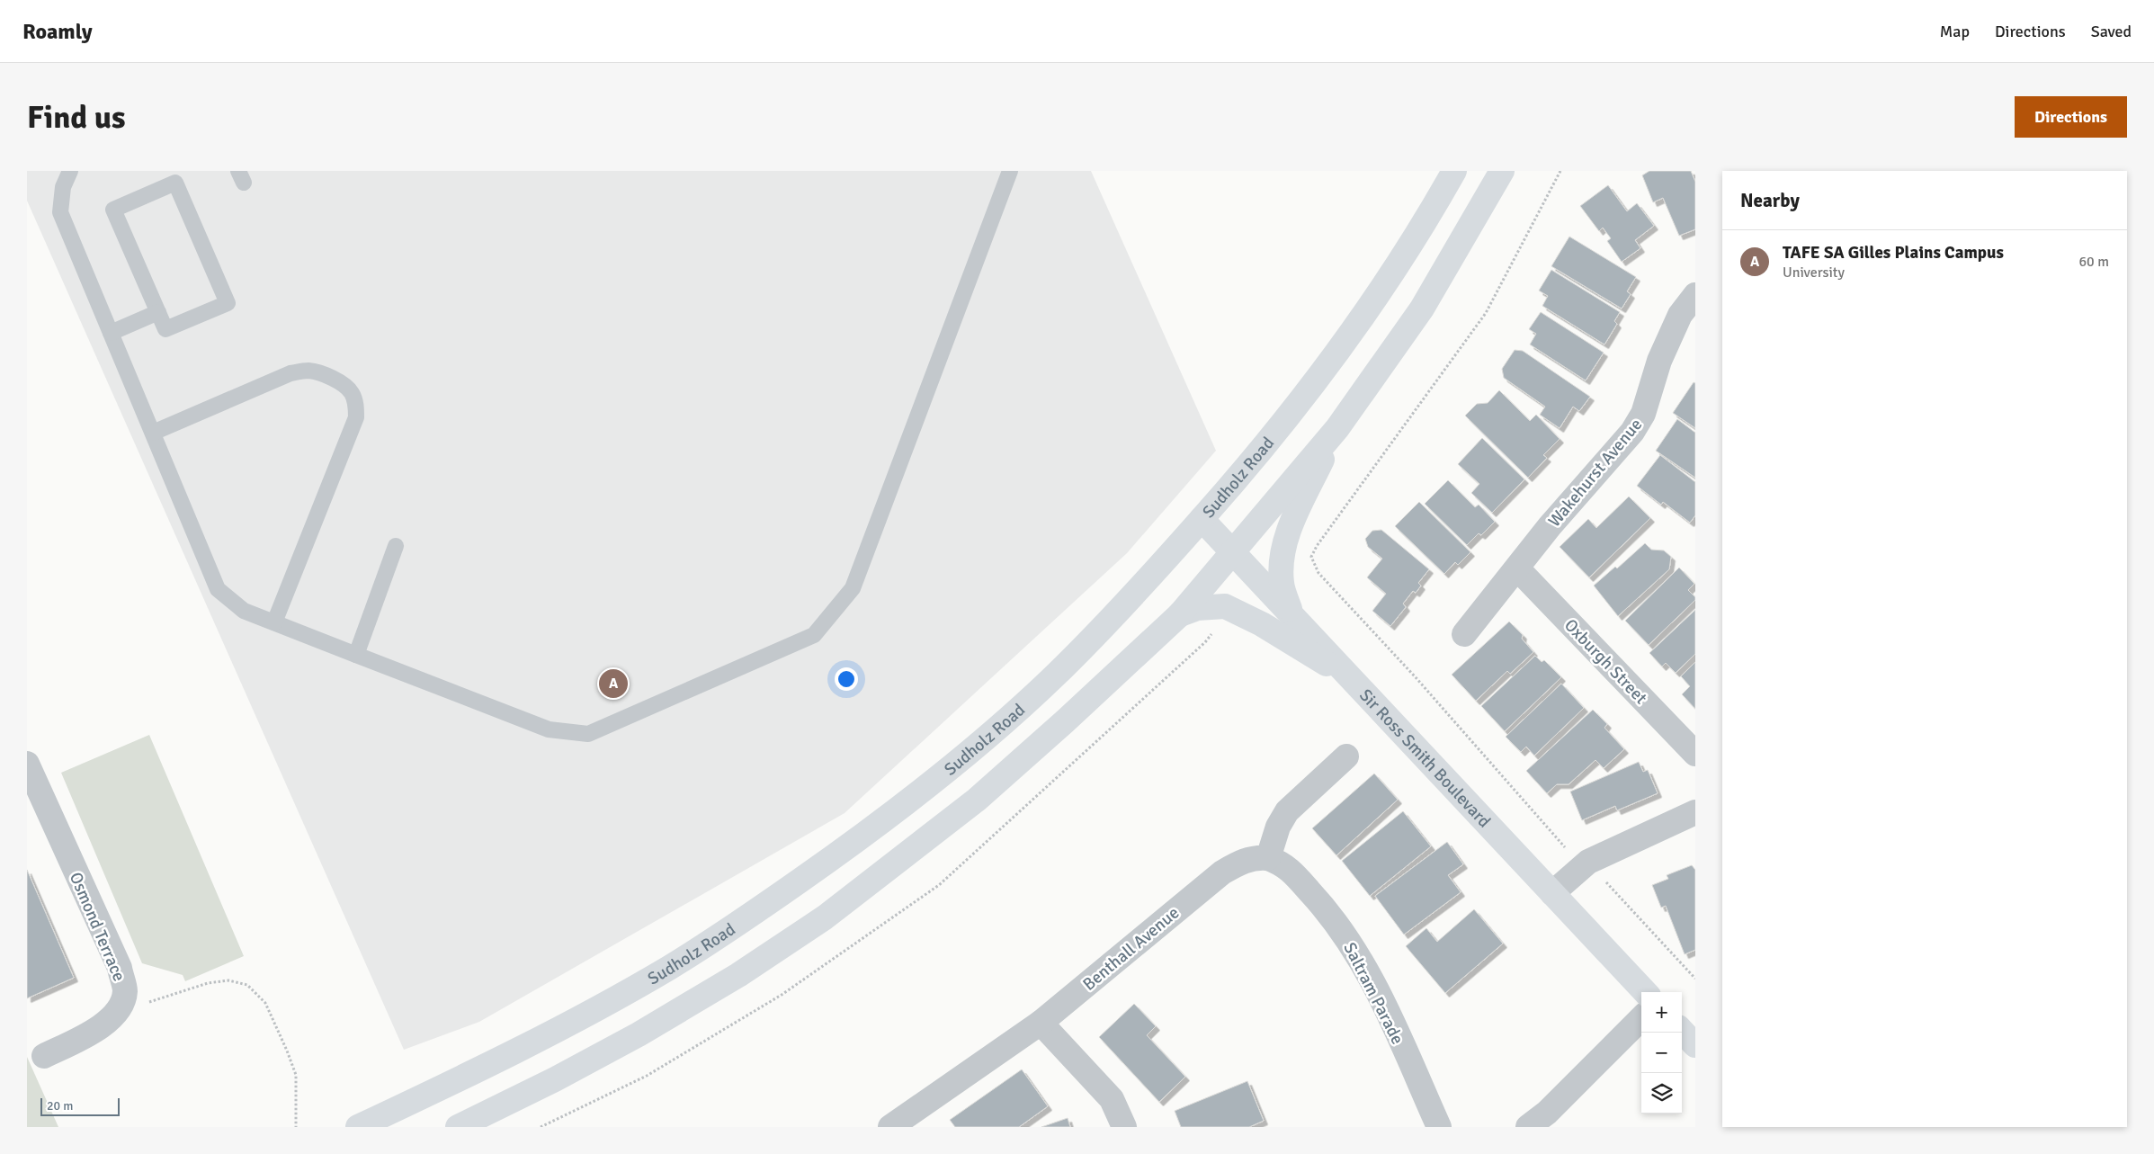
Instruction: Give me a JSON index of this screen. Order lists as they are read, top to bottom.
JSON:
{
  "streets": {
    "main road": ["Sudholz Road", "Sir Ross Smith Boulevard"],
    "street": [
      "Wakehurst Avenue",
      "Oxburgh Street",
      "Osmond Terrace",
      "Benthall Avenue",
      "Saltram Parade"
    ]
  },
  "crossings": [
    ["Wakehurst Avenue", "Oxburgh Street"],
    ["Sudholz Road", "Sir Ross Smith Boulevard"],
    ["Benthall Avenue", "Saltram Parade"]
  ],
  "scale_bar": "20 m",
  "page": {
    "header": "Roamly",
    "nav": ["Map", "Directions", "Saved"],
    "buttons": "Directions",
    "title": "Find us",
    "heading": "Nearby",
    "list": [
      {
        "mark": "A",
        "name": "TAFE SA Gilles Plains Campus",
        "note": "University",
        "value": "60 m"
      }
    ],
    "pins": "A",
    "map_buttons": ["+", "−"],
    "scale": "20 m"
  }
}
